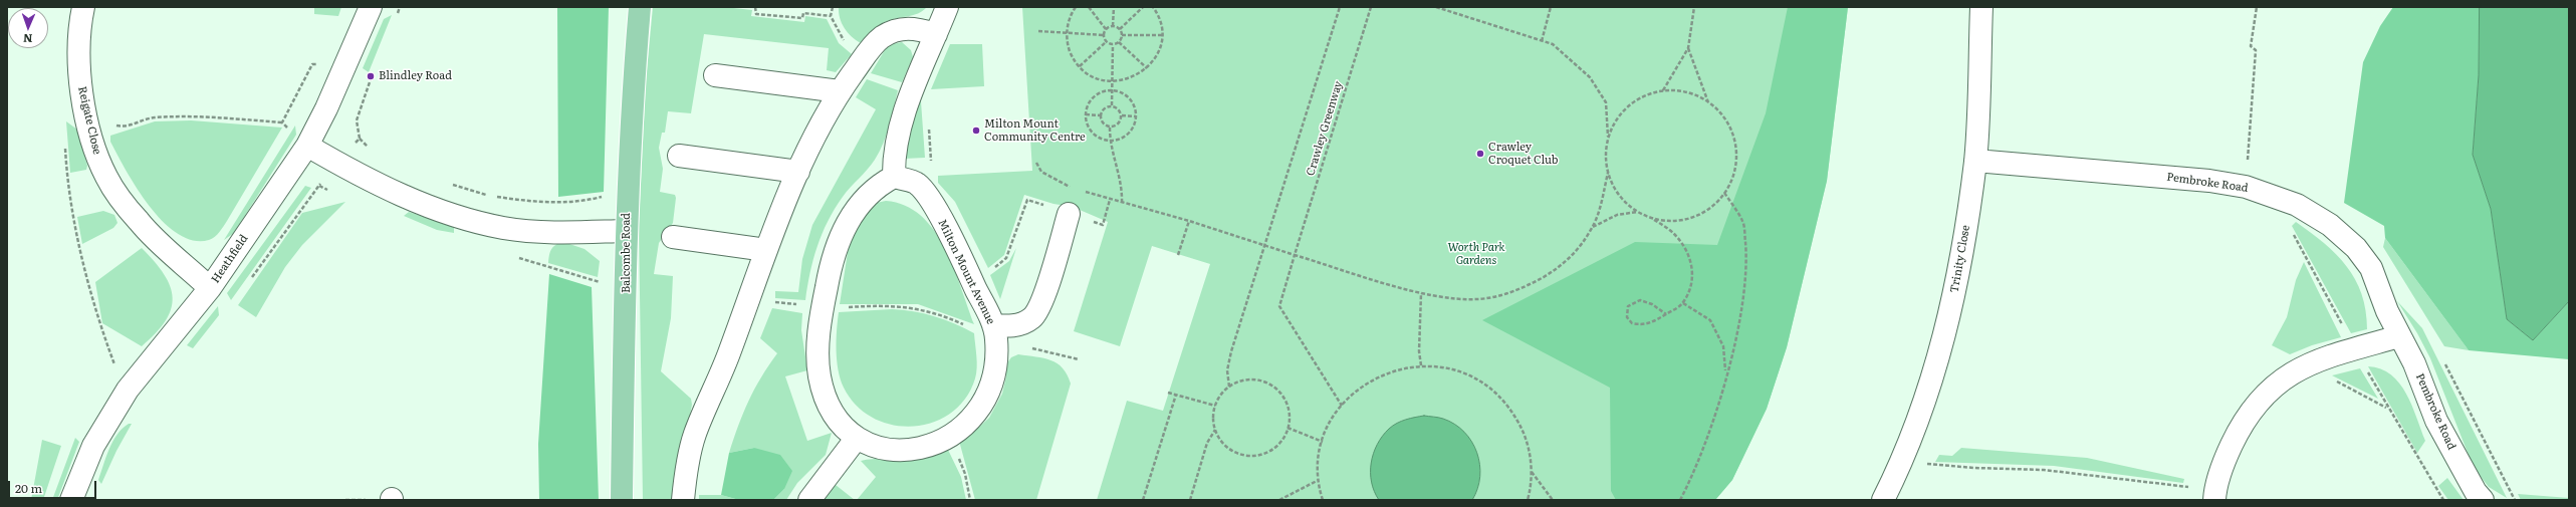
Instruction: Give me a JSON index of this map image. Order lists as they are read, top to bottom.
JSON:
{
  "streets": {
    "main road": ["Balcombe Road"],
    "street": [
      "Reigate Close",
      "Pembroke Road",
      "Heathfield",
      "Trinity Close",
      "Milton Mount Avenue"
    ],
    "path": ["Crawley Greenway"]
  },
  "crossings": [
    ["Reigate Close", "Heathfield"],
    ["Pembroke Road", "Trinity Close"]
  ],
  "parks": ["Worth Park Gardens"],
  "places": ["Blindley Road", "Milton Mount Community Centre", "Crawley Croquet Club"],
  "scale_bar": "20 m",
  "north": "bottom"
}
